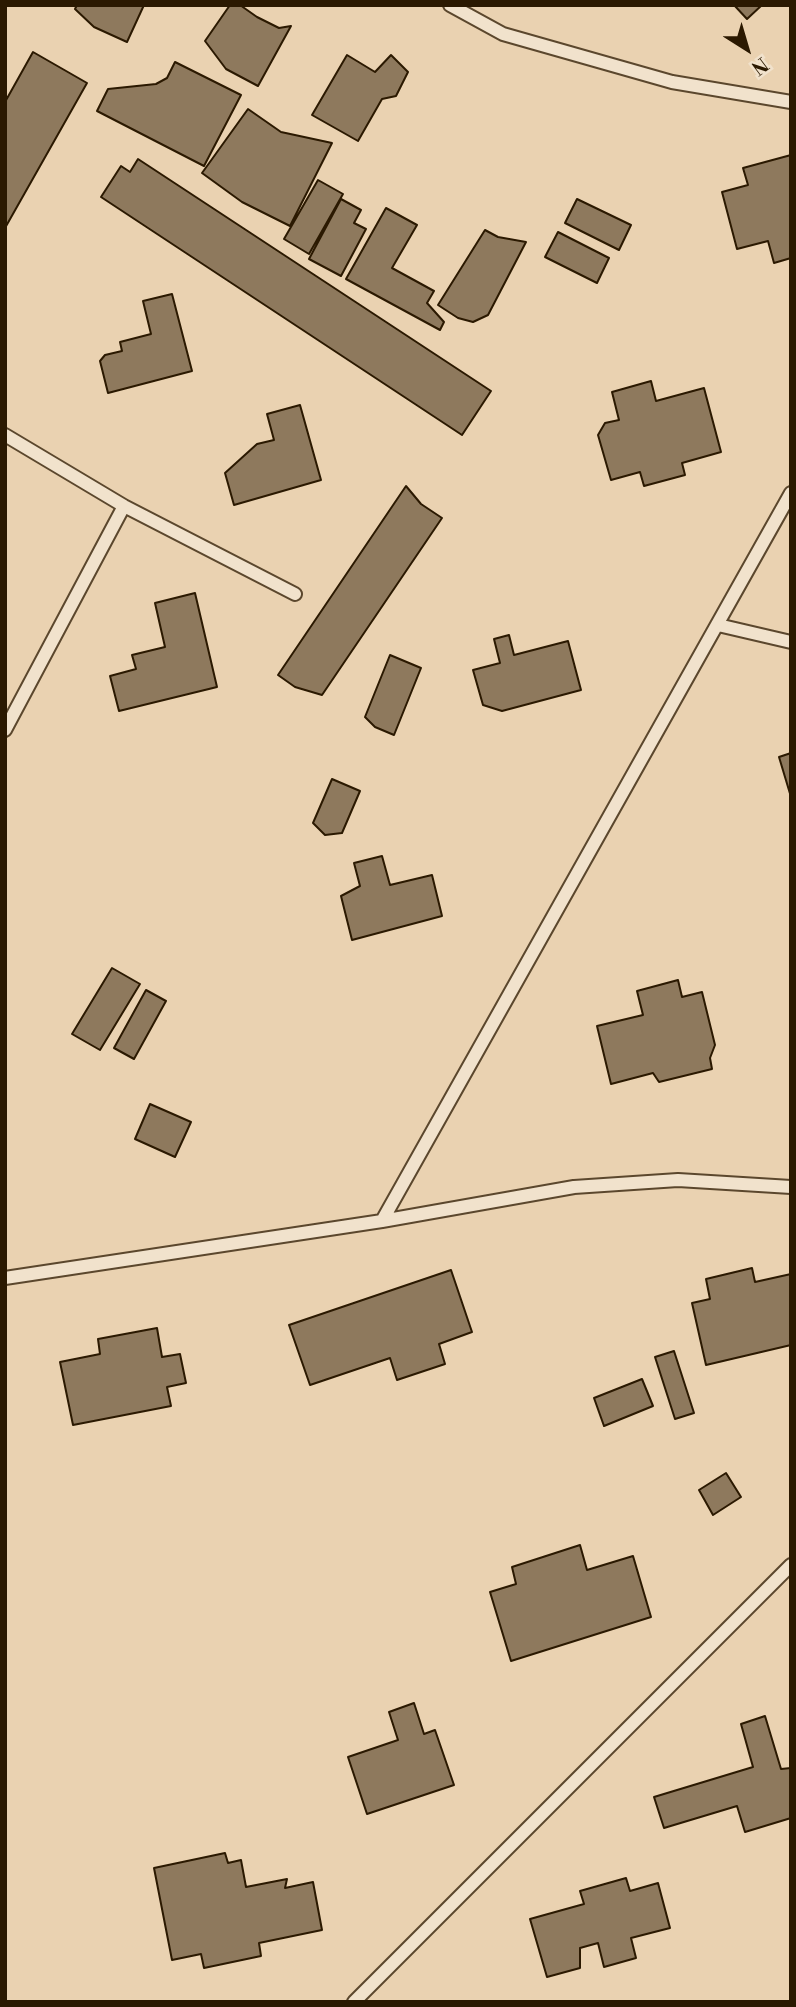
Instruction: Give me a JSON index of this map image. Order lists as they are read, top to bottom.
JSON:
{
  "north": "bottom right"
}
